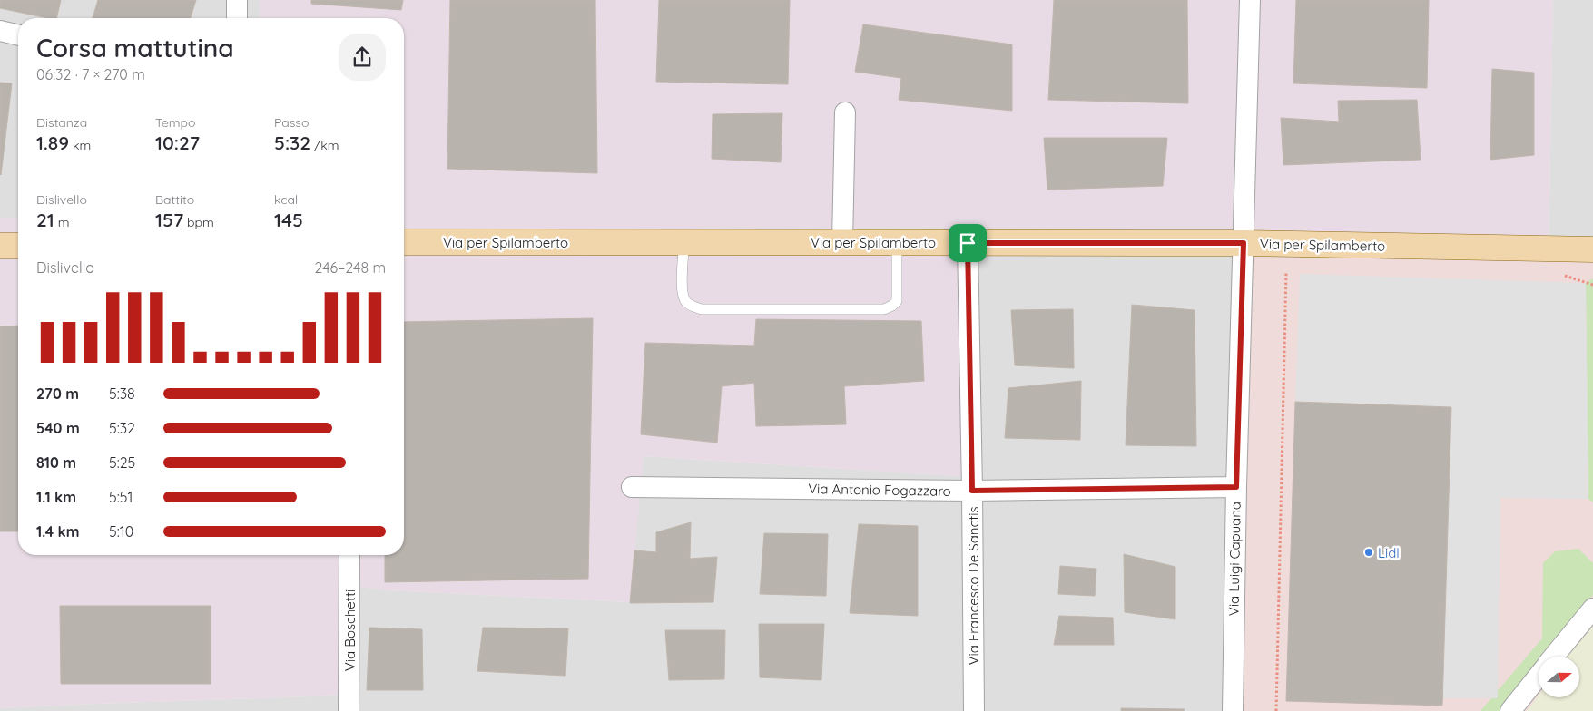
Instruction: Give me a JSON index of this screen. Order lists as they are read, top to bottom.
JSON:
{
  "streets": {
    "main road": ["Via per Spilamberto"],
    "street": [
      "Via Antonio Fogazzaro",
      "Via Luigi Capuana",
      "Via Francesco De Sanctis",
      "Via Boschetti"
    ]
  },
  "crossings": [
    ["Via per Spilamberto", "Via Luigi Capuana"],
    ["Via per Spilamberto", "Via Francesco De Sanctis"],
    ["Via Antonio Fogazzaro", "Via Luigi Capuana"],
    ["Via Antonio Fogazzaro", "Via Francesco De Sanctis"]
  ],
  "places": ["Lidl"],
  "north": "right",
  "page": {
    "heading": ["Corsa mattutina", "06:32 · 7 × 270 m"],
    "stats": [
      ["Distanza", "1.89 km"],
      ["Tempo", "10:27"],
      ["Passo", "5:32 /km"],
      ["Dislivello", "21 m"],
      ["Battito", "157 bpm"],
      ["kcal", "145"]
    ],
    "chart": ["Dislivello", "246–248 m"],
    "list": [
      {
        "name": "270 m",
        "note": "5:38"
      },
      {
        "name": "540 m",
        "note": "5:32"
      },
      {
        "name": "810 m",
        "note": "5:25"
      },
      {
        "name": "1.1 km",
        "note": "5:51"
      },
      {
        "name": "1.4 km",
        "note": "5:10"
      }
    ]
  }
}
